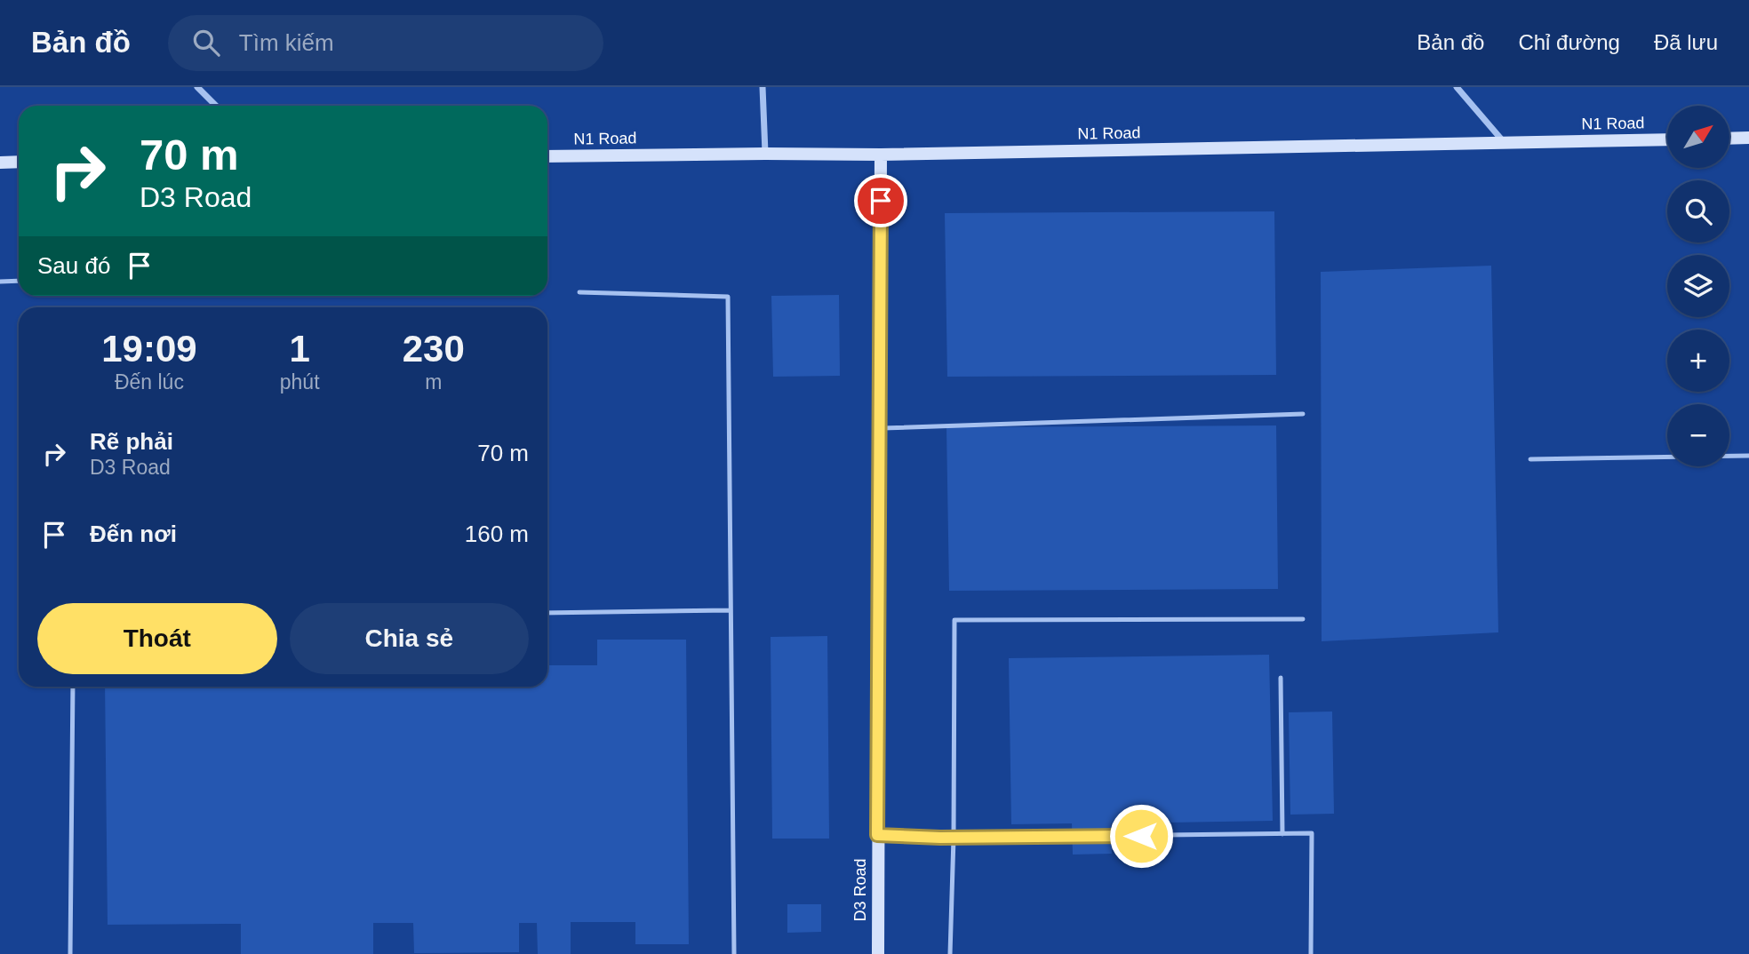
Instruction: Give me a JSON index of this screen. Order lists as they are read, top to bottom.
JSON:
{
  "streets": {
    "street": ["N1 Road", "D3 Road"]
  },
  "crossings": [
    ["N1 Road", "D3 Road"]
  ],
  "north": "top right",
  "page": {
    "header": "Bản đồ",
    "search": "Tìm kiếm",
    "nav": ["Bản đồ", "Chỉ đường", "Đã lưu"],
    "map_buttons": ["+", "−"],
    "turn": ["70 m", "D3 Road"],
    "then": "Sau đó",
    "eta": [
      "19:09",
      "Đến lúc",
      "1",
      "phút",
      "230",
      "m"
    ],
    "list": [
      {
        "name": "Rẽ phải",
        "note": "D3 Road",
        "value": "70 m"
      },
      {
        "name": "Đến nơi",
        "value": "160 m"
      }
    ],
    "buttons": ["Thoát", "Chia sẻ"]
  }
}
